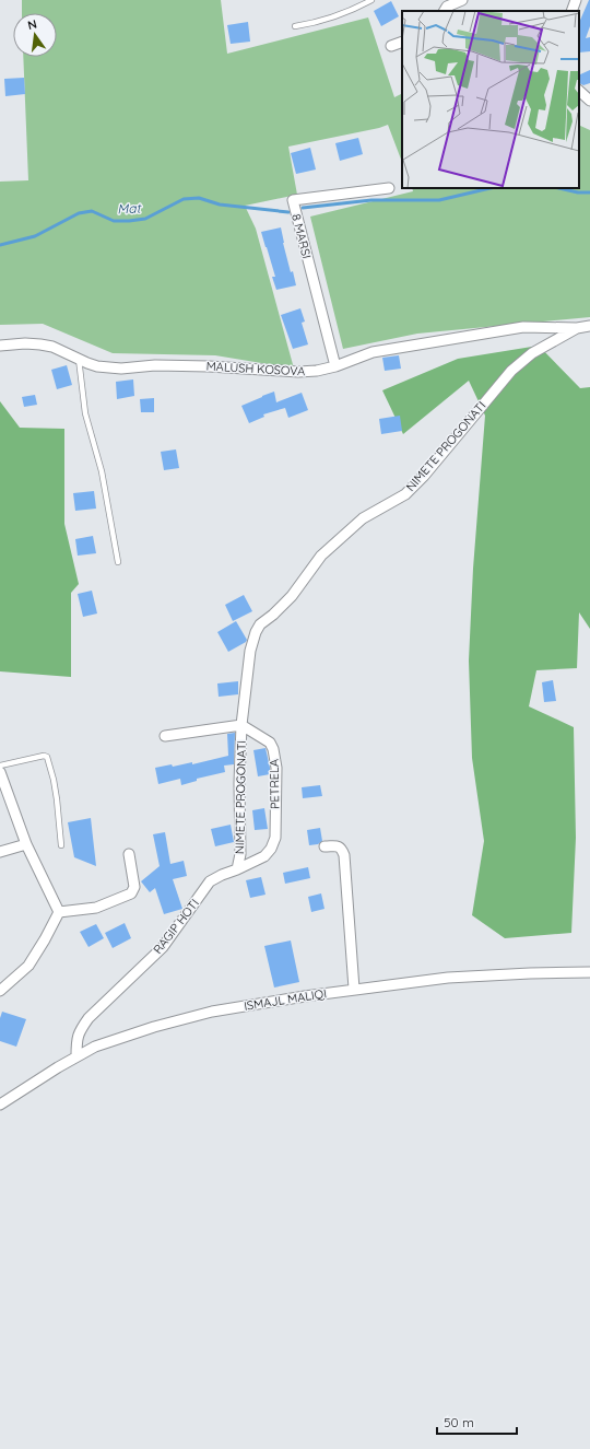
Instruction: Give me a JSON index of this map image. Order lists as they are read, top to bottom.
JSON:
{
  "streets": {
    "street": [
      "8 MARSI",
      "MALUSH KOSOVA",
      "NIMETE PROGONATI",
      "PETRELA",
      "RAGIP HOTI",
      "ISMAJL MALIQI"
    ]
  },
  "crossings": [
    ["8 MARSI", "MALUSH KOSOVA"],
    ["MALUSH KOSOVA", "NIMETE PROGONATI"],
    ["NIMETE PROGONATI", "PETRELA"],
    ["NIMETE PROGONATI", "RAGIP HOTI"],
    ["PETRELA", "RAGIP HOTI"],
    ["RAGIP HOTI", "ISMAJL MALIQI"]
  ],
  "water": ["Mat"],
  "scale_bar": "50 m",
  "north": "top"
}
